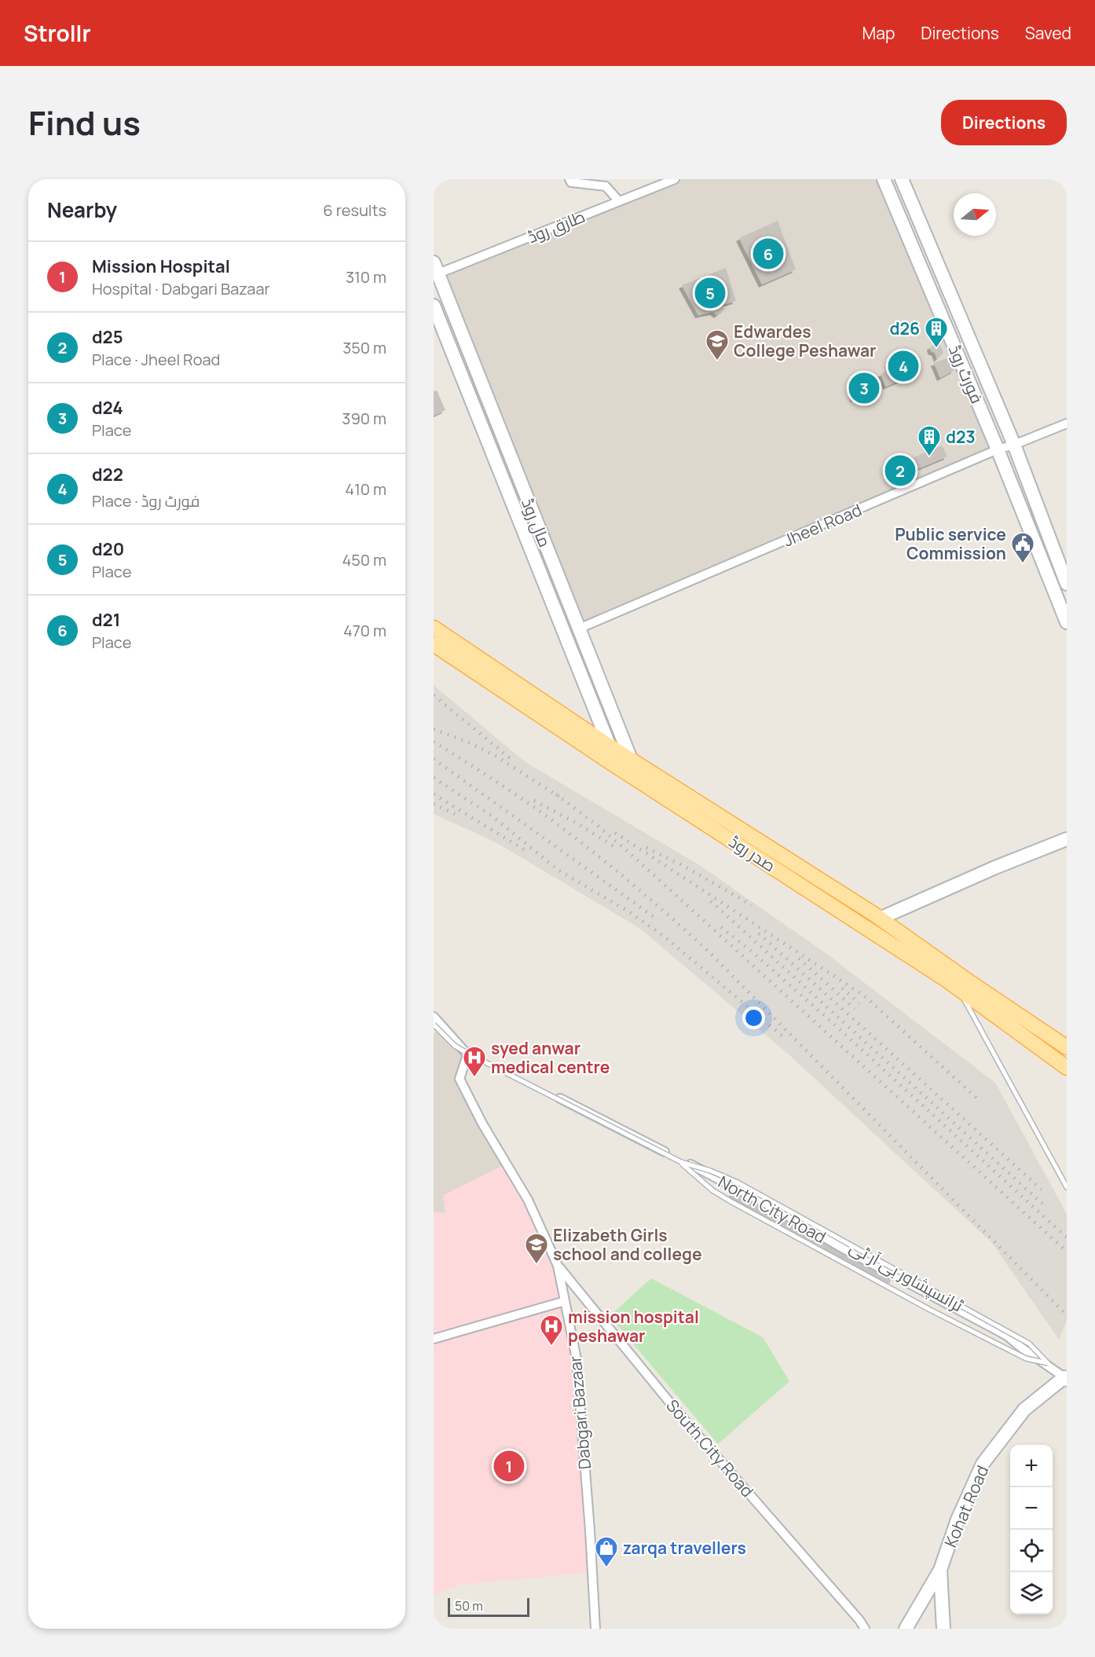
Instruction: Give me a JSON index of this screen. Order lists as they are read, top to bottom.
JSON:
{
  "streets": {
    "main road": ["صدر روڈ"],
    "street": [
      "طارق روڈ",
      "فورٹ روڈ",
      "مال روڈ",
      "Jheel Road",
      "North City Road",
      "Dabgari Bazaar",
      "South City Road",
      "Kohat Road"
    ],
    "lane": ["ٹرانسپشاور بی آر ٹی"]
  },
  "crossings": [
    ["طارق روڈ", "مال روڈ"],
    ["فورٹ روڈ", "Jheel Road"],
    ["مال روڈ", "Jheel Road"],
    ["مال روڈ", "صدر روڈ"],
    ["North City Road", "ٹرانسپشاور بی آر ٹی"],
    ["North City Road", "Dabgari Bazaar"],
    ["North City Road", "Kohat Road"],
    ["ٹرانسپشاور بی آر ٹی", "Kohat Road"],
    ["Dabgari Bazaar", "South City Road"]
  ],
  "places": {
    "building": ["d26", "d23"],
    "school or university": ["Edwardes College Peshawar", "Elizabeth Girls school and college"],
    "public building": ["Public service Commission"],
    "hospital": ["syed anwar medical centre", "mission hospital peshawar"],
    "shop": ["zarqa travellers"]
  },
  "scale_bar": "50 m",
  "north": "right",
  "page": {
    "header": "Strollr",
    "nav": ["Map", "Directions", "Saved"],
    "title": "Find us",
    "buttons": "Directions",
    "heading": ["Nearby", "6 results"],
    "pins": [
      "6",
      "5",
      "4",
      "3",
      "2",
      "1"
    ],
    "list": [
      {
        "mark": "1",
        "name": "Mission Hospital",
        "note": "Hospital · Dabgari Bazaar",
        "value": "310 m"
      },
      {
        "mark": "2",
        "name": "d25",
        "note": "Place · Jheel Road",
        "value": "350 m"
      },
      {
        "mark": "3",
        "name": "d24",
        "note": "Place",
        "value": "390 m"
      },
      {
        "mark": "4",
        "name": "d22",
        "note": "Place · فورٹ روڈ",
        "value": "410 m"
      },
      {
        "mark": "5",
        "name": "d20",
        "note": "Place",
        "value": "450 m"
      },
      {
        "mark": "6",
        "name": "d21",
        "note": "Place",
        "value": "470 m"
      }
    ],
    "map_buttons": ["+", "−"],
    "scale": "50 m"
  }
}
